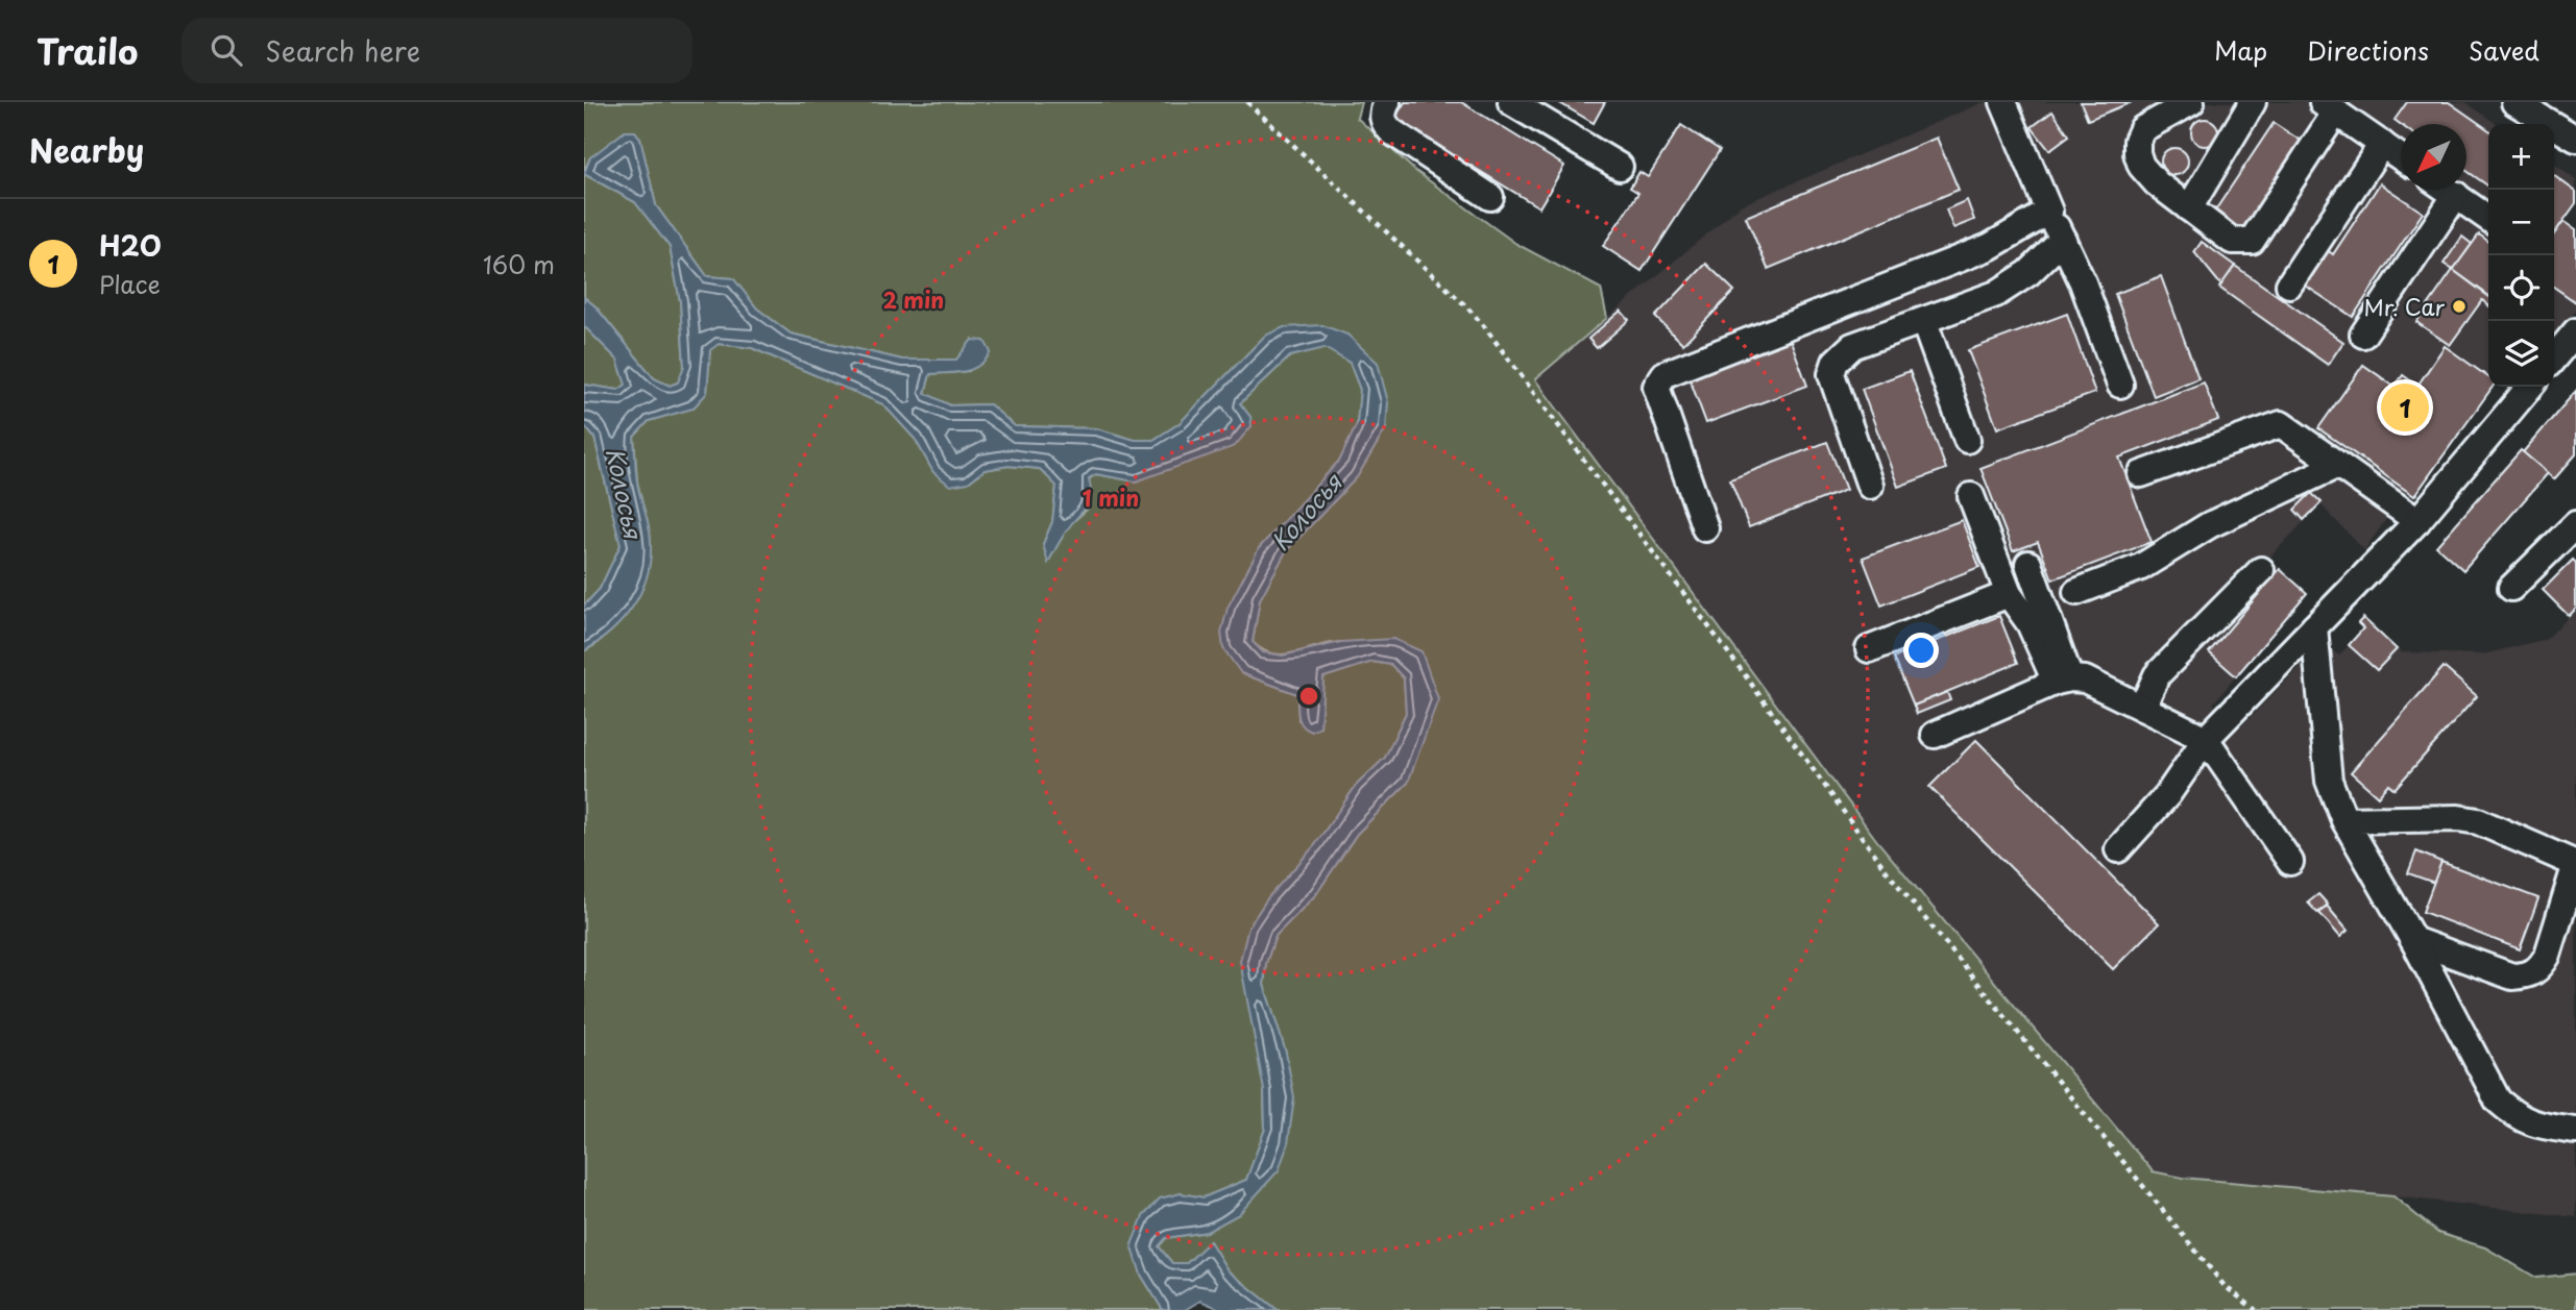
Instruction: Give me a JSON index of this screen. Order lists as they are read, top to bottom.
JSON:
{
  "water": ["Колосья"],
  "places": ["Mr. Car"],
  "north": "bottom left",
  "page": {
    "header": "Trailo",
    "search": "Search here",
    "nav": ["Map", "Directions", "Saved"],
    "heading": "Nearby",
    "map_buttons": ["+", "−"],
    "list": [
      {
        "mark": "1",
        "name": "Н2О",
        "note": "Place",
        "value": "160 m"
      }
    ],
    "pins": "1"
  },
  "rings": ["2 min", "1 min"]
}
